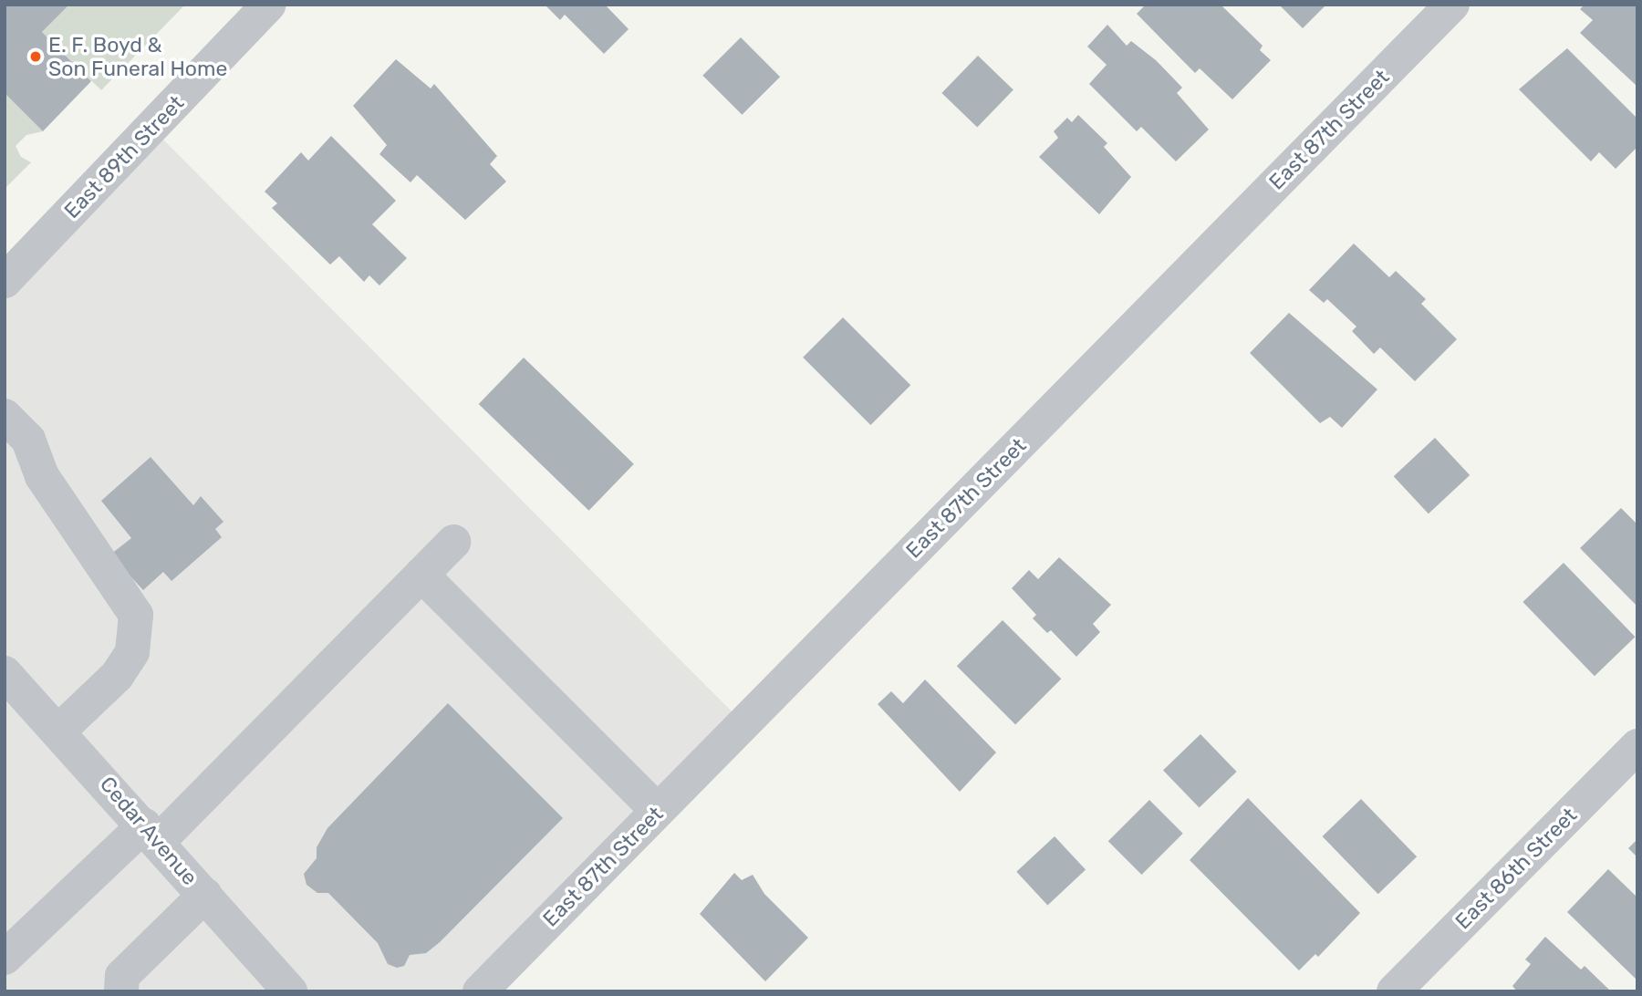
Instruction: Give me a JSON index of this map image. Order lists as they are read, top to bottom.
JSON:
{
  "streets": {
    "street": [
      "East 87th Street",
      "East 89th Street",
      "Cedar Avenue",
      "East 86th Street"
    ]
  },
  "places": ["E. F. Boyd & Son Funeral Home"]
}
